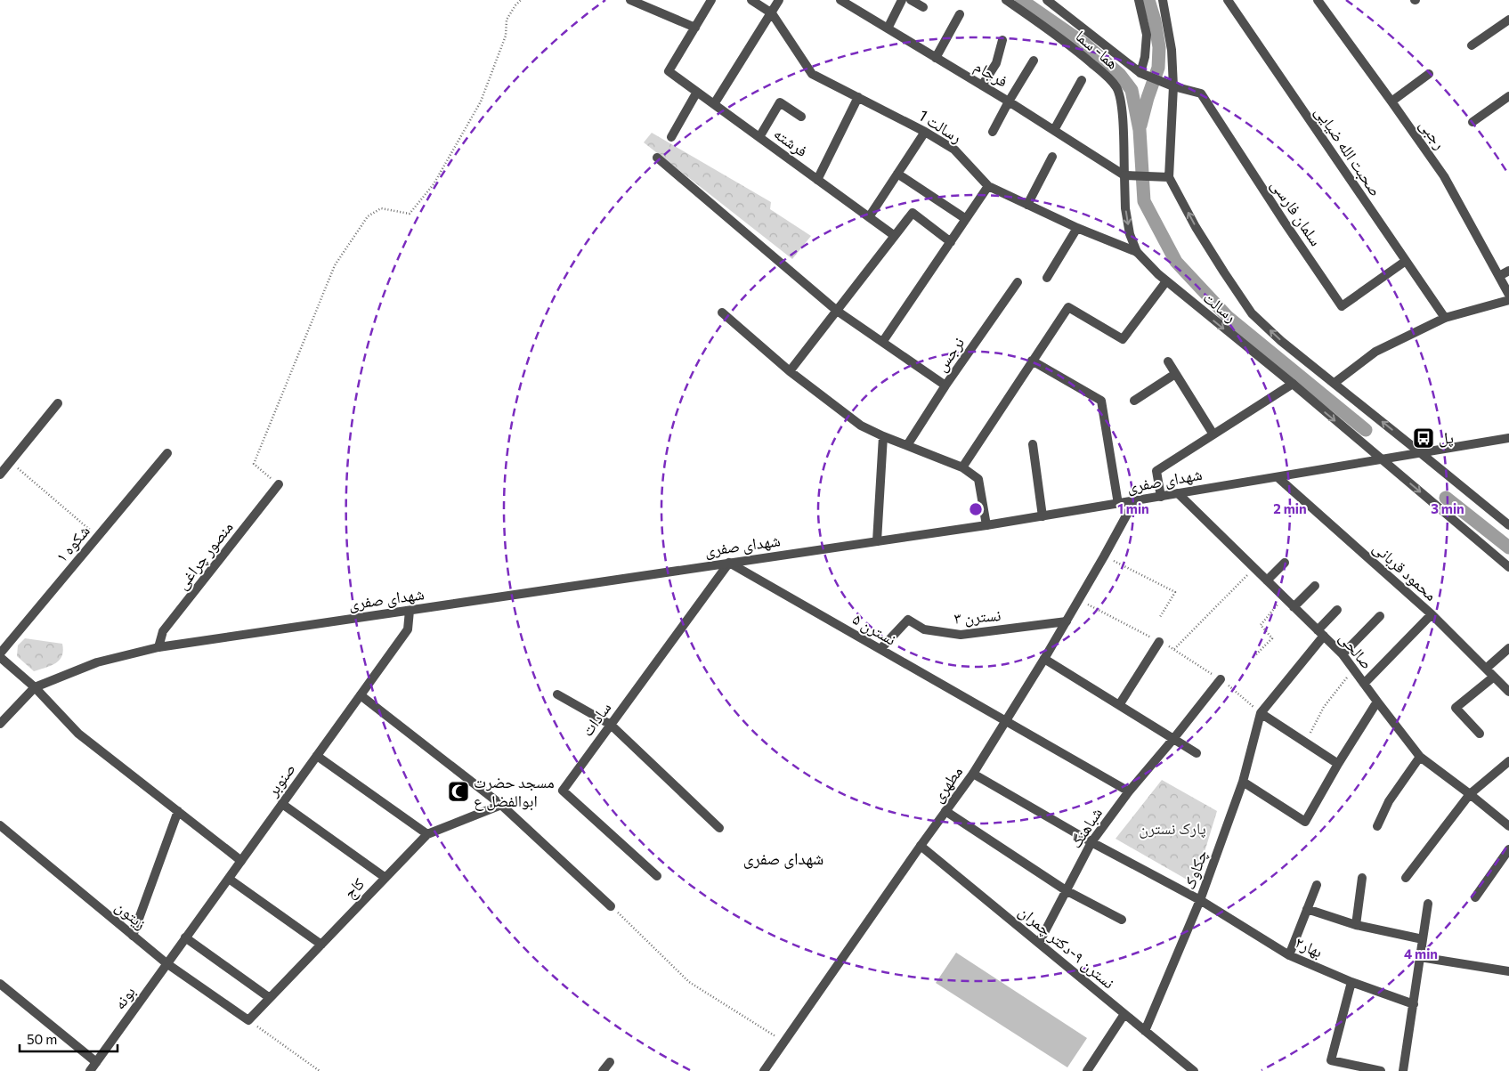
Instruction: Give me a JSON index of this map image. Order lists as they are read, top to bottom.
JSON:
{
  "streets": {
    "street": [
      "هما- سما",
      "فرجام",
      "رسالت 1",
      "رجبی",
      "فرشته",
      "صحبت الله ضیایی",
      "سلمان فارسی",
      "رسالت",
      "نرجس",
      "شهدای صفری",
      "شکوه ۱",
      "منصور چراغی",
      "محمود قربانی",
      "نسترن ۳",
      "نسترن ۵",
      "صالحی",
      "سادات",
      "صنوبر",
      "مطهری",
      "شباهنگ",
      "چکاوک",
      "کاج",
      "زیتون",
      "نسترن ۹-دکتر چمران",
      "بهار۲",
      "بونه"
    ]
  },
  "crossings": [
    ["هما- سما", "فرجام"],
    ["هما- سما", "سلمان فارسی"],
    ["هما- سما", "رسالت"],
    ["فرجام", "رسالت"],
    ["رسالت 1", "رسالت"],
    ["صحبت الله ضیایی", "سلمان فارسی"],
    ["رسالت", "شهدای صفری"],
    ["شهدای صفری", "منصور چراغی"],
    ["شهدای صفری", "محمود قربانی"],
    ["شهدای صفری", "نسترن ۵"],
    ["شهدای صفری", "صالحی"],
    ["شهدای صفری", "سادات"],
    ["شهدای صفری", "صنوبر"],
    ["شهدای صفری", "مطهری"],
    ["نسترن ۳", "نسترن ۵"],
    ["نسترن ۳", "مطهری"],
    ["نسترن ۵", "سادات"],
    ["نسترن ۵", "مطهری"],
    ["نسترن ۵", "شباهنگ"],
    ["صنوبر", "زیتون"],
    ["صنوبر", "بونه"],
    ["مطهری", "نسترن ۹-دکتر چمران"],
    ["مطهری", "بهار۲"],
    ["شباهنگ", "نسترن ۹-دکتر چمران"],
    ["شباهنگ", "بهار۲"],
    ["چکاوک", "نسترن ۹-دکتر چمران"],
    ["چکاوک", "بهار۲"],
    ["کاج", "زیتون"],
    ["زیتون", "بونه"]
  ],
  "districts": ["شهدای صفری"],
  "parks": ["پارک نسترن"],
  "places": {
    "bus stop": ["پل"],
    "mosque": ["مسجد حضرت ابوالفضل ع"]
  },
  "scale_bar": "50 m",
  "rings": [
    "1 min",
    "2 min",
    "3 min",
    "4 min"
  ]
}
